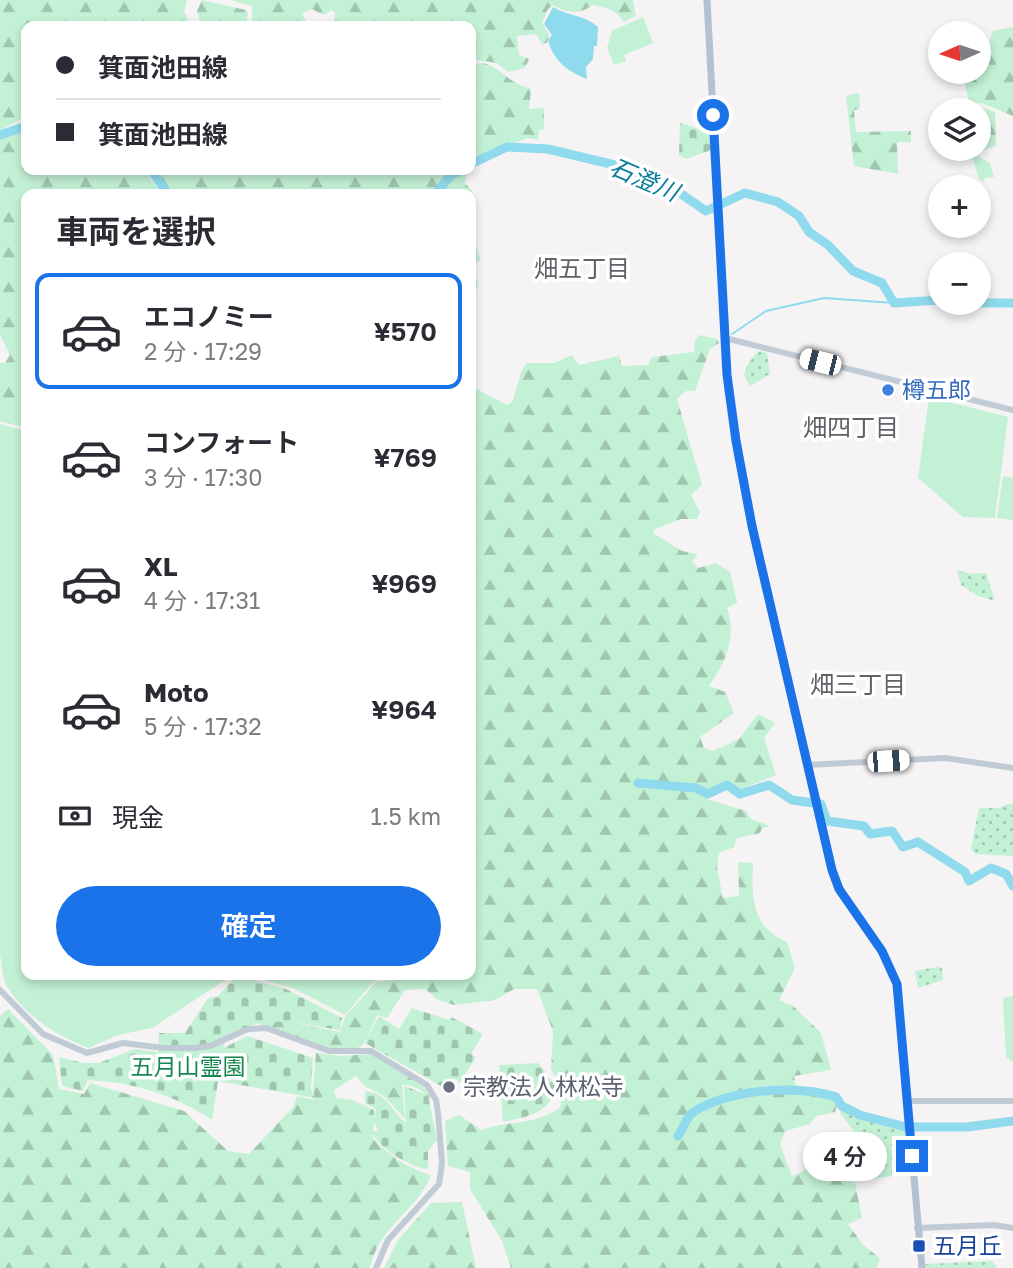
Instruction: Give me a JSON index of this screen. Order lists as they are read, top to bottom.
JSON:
{
  "districts": ["畑五丁目", "畑四丁目", "畑三丁目"],
  "water": ["石澄川"],
  "parks": ["五月山霊園"],
  "places": {
    "other": ["樽五郎", "宗教法人林松寺"],
    "transit": ["五月丘"]
  },
  "north": "left",
  "page": {
    "map_buttons": ["+", "−"],
    "banner": ["箕面池田線", "箕面池田線"],
    "heading": "車両を選択",
    "list": [
      {
        "name": "エコノミー",
        "note": "2 分 · 17:29",
        "value": "¥570"
      },
      {
        "name": "コンフォート",
        "note": "3 分 · 17:30",
        "value": "¥769"
      },
      {
        "name": "XL",
        "note": "4 分 · 17:31",
        "value": "¥969"
      },
      {
        "name": "Moto",
        "note": "5 分 · 17:32",
        "value": "¥964"
      }
    ],
    "pay": ["現金", "1.5 km"],
    "buttons": "確定",
    "bubble": "4 分"
  }
}
